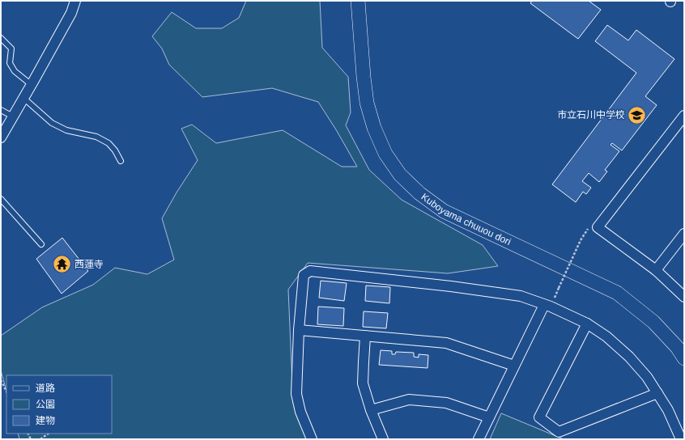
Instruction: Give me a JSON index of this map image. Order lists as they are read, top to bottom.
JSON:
{
  "streets": {
    "street": ["Kuboyama chuuou dori"]
  },
  "places": {
    "school or university": ["市立石川中学校"],
    "temple": ["西蓮寺"]
  },
  "legend": ["道路", "公園", "建物"]
}
